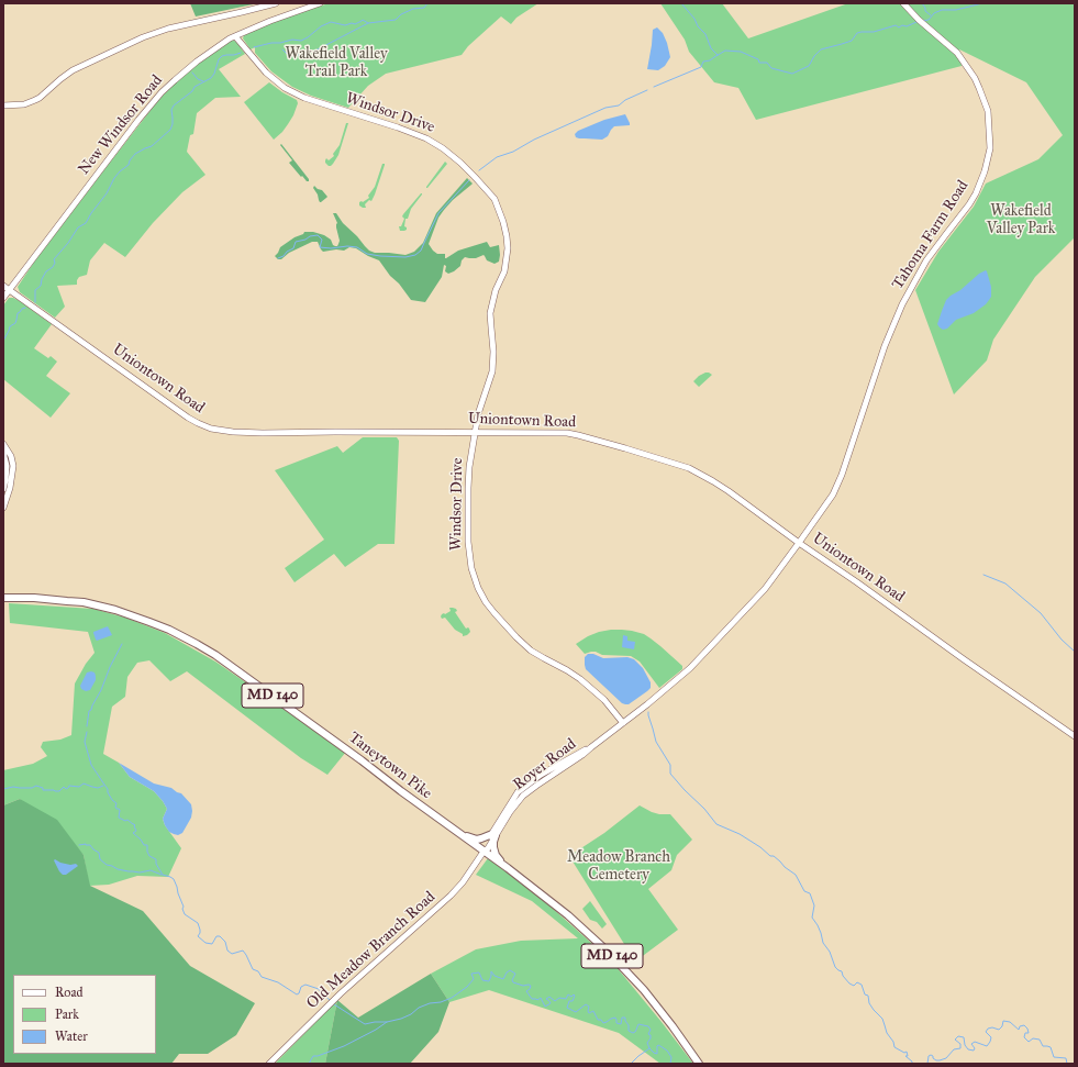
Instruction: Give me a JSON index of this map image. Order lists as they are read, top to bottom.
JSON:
{
  "streets": {
    "highway": ["MD 140", "Taneytown Pike"],
    "street": [
      "Windsor Drive",
      "New Windsor Road",
      "Tahoma Farm Road",
      "Uniontown Road",
      "Royer Road",
      "Old Meadow Branch Road"
    ]
  },
  "crossings": [
    ["Windsor Drive", "New Windsor Road"],
    ["Windsor Drive", "Uniontown Road"],
    ["Windsor Drive", "Royer Road"],
    ["New Windsor Road", "Uniontown Road"],
    ["Tahoma Farm Road", "Uniontown Road"],
    ["Tahoma Farm Road", "Royer Road"],
    ["Uniontown Road", "Royer Road"],
    ["Royer Road", "Taneytown Pike"],
    ["Royer Road", "Old Meadow Branch Road"],
    ["Taneytown Pike", "Old Meadow Branch Road"]
  ],
  "parks": ["Wakefield Valley Trail Park", "Wakefield Valley Park", "Meadow Branch Cemetery"],
  "legend": ["Road", "Park", "Water"]
}
